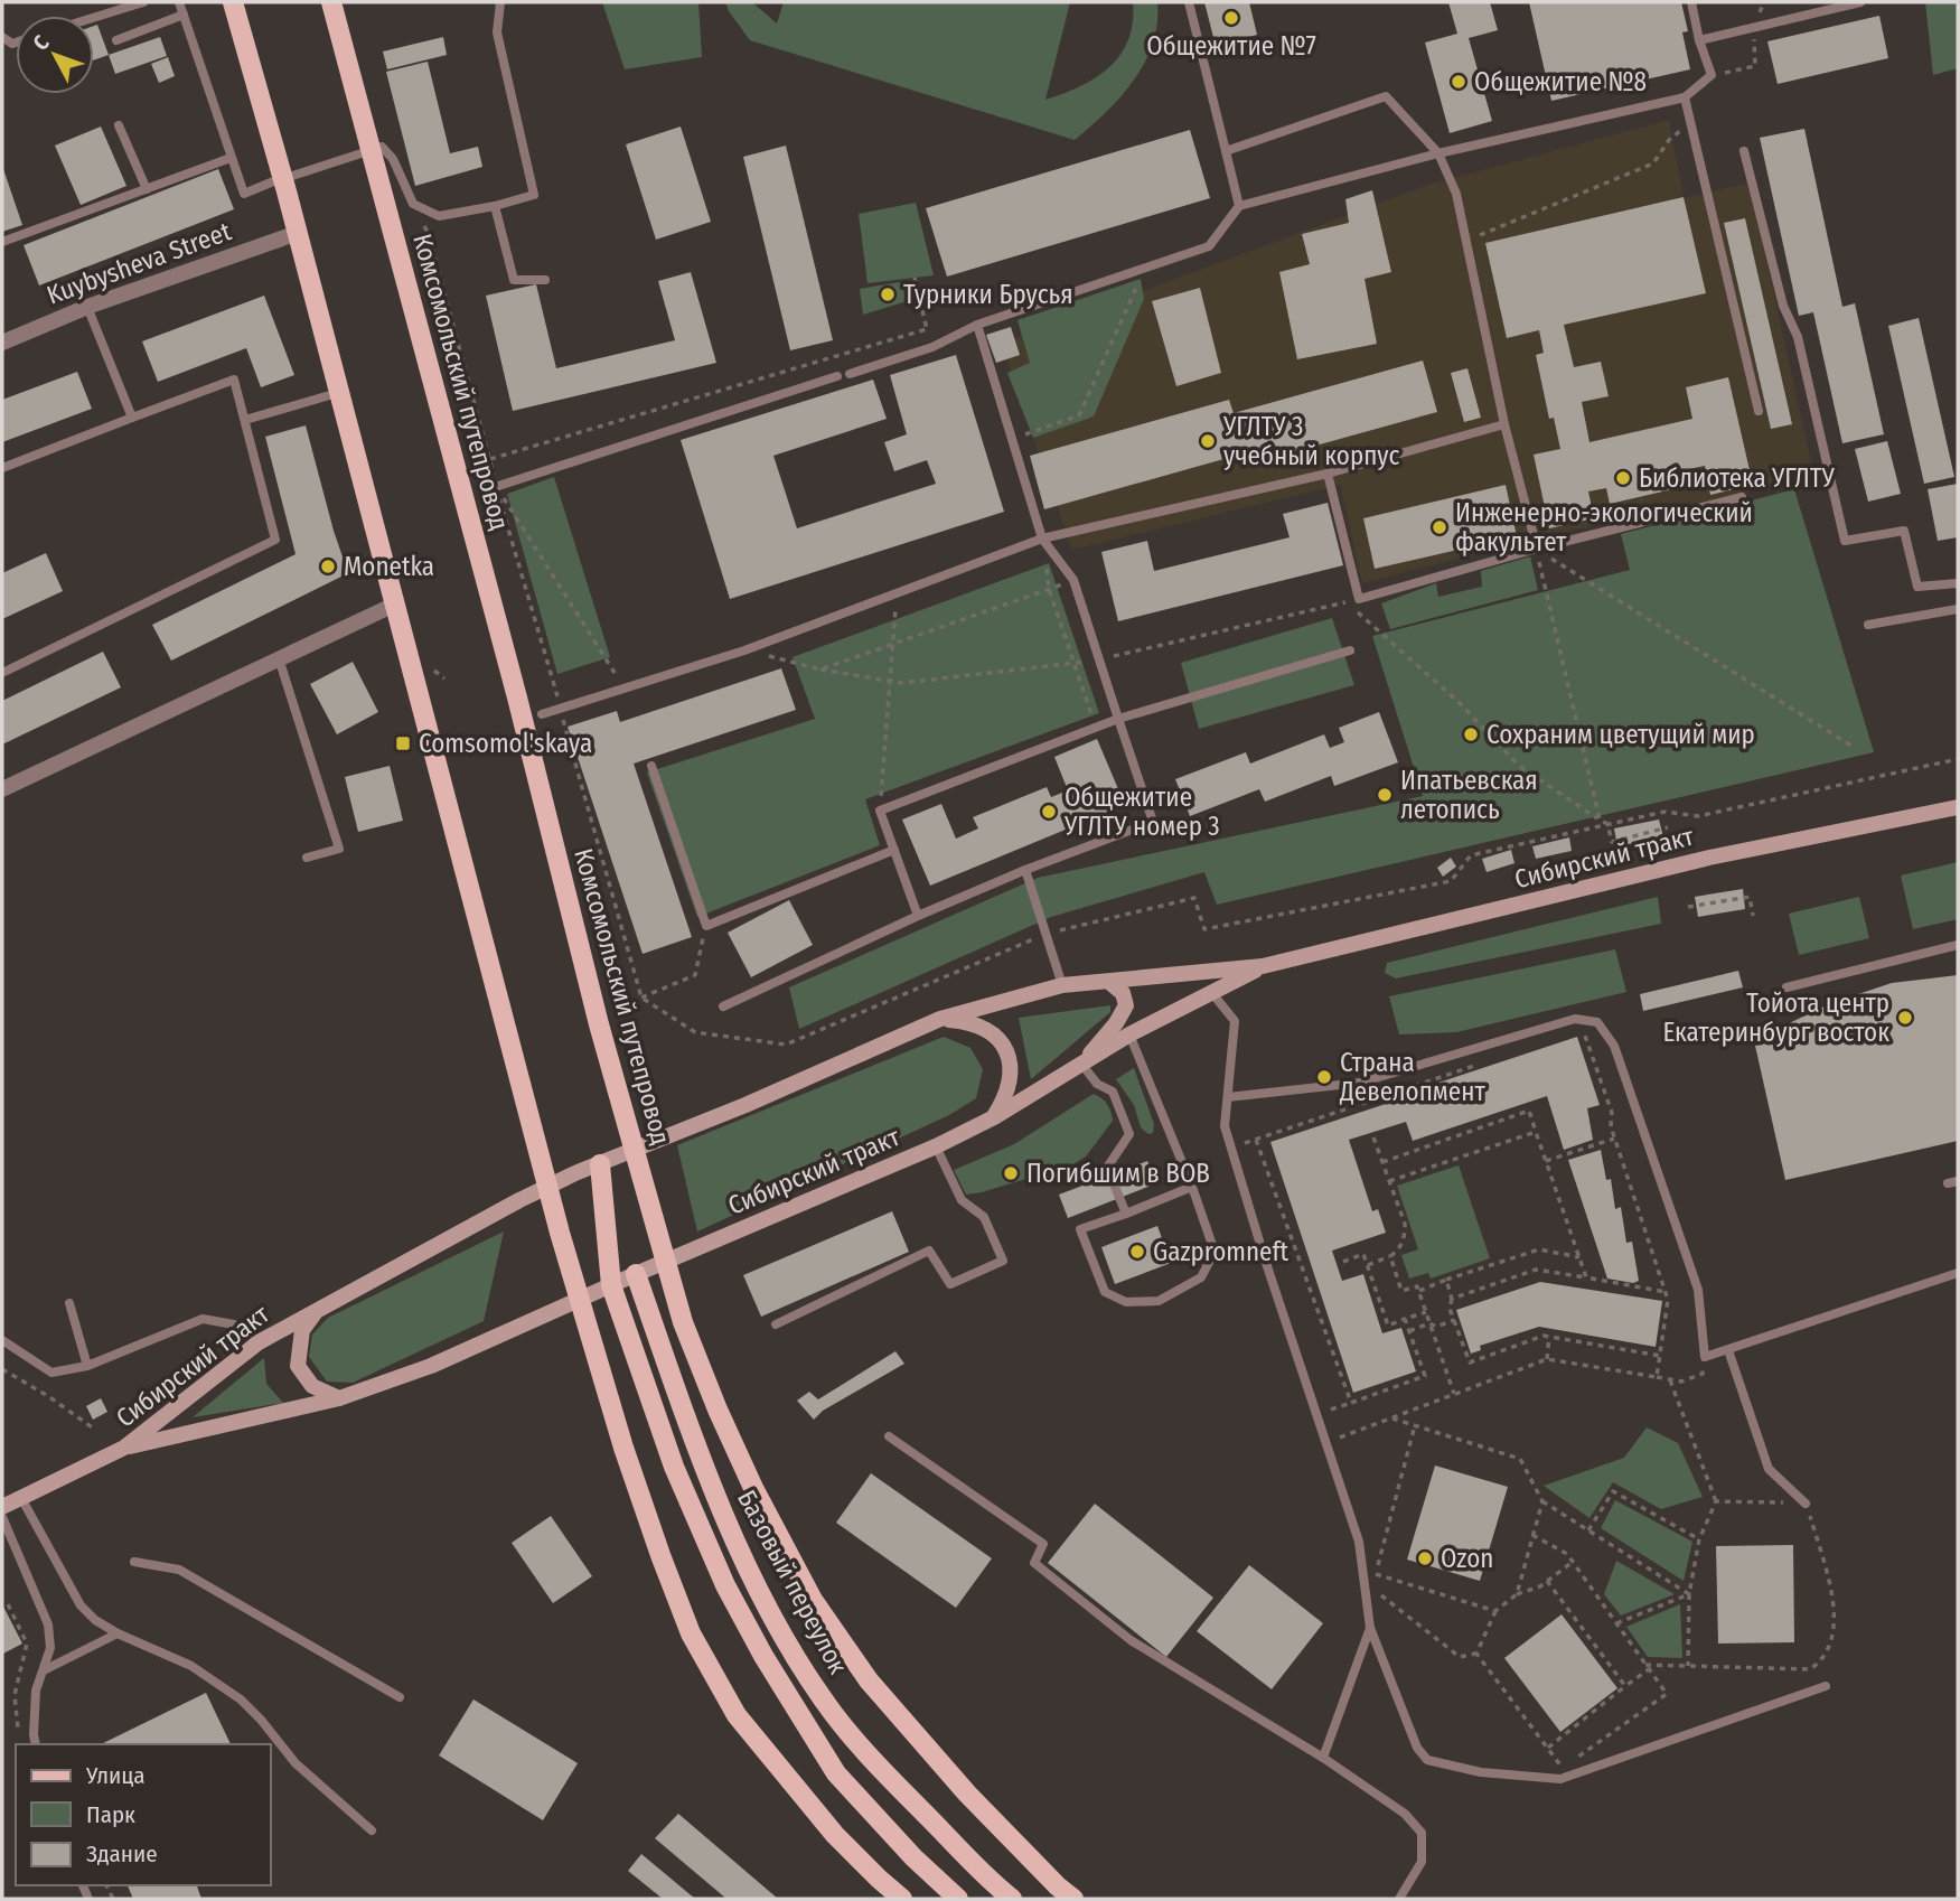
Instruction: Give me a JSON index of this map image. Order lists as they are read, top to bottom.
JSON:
{
  "streets": {
    "main road": ["Комсомольский путепровод", "Сибирский тракт", "Базовый переулок"],
    "street": ["Kuybysheva Street"]
  },
  "crossings": [
    ["Сибирский тракт", "Базовый переулок"]
  ],
  "places": {
    "other": [
      "Общежитие №7",
      "Общежитие №8",
      "Турники Брусья",
      "УГЛТУ 3 учебный корпус",
      "Библиотека УГЛТУ",
      "Инженерно-экологический факультет",
      "Monetka",
      "Сохраним цветущий мир",
      "Ипатьевская летопись",
      "Общежитие УГЛТУ номер 3",
      "Тойота центр Екатеринбург восток",
      "Страна Девелопмент",
      "Погибшим в ВОВ",
      "Gazpromneft",
      "Ozon"
    ],
    "transit": ["Comsomol'skaya"]
  },
  "legend": ["Улица", "Парк", "Здание"],
  "north": "top left"
}
